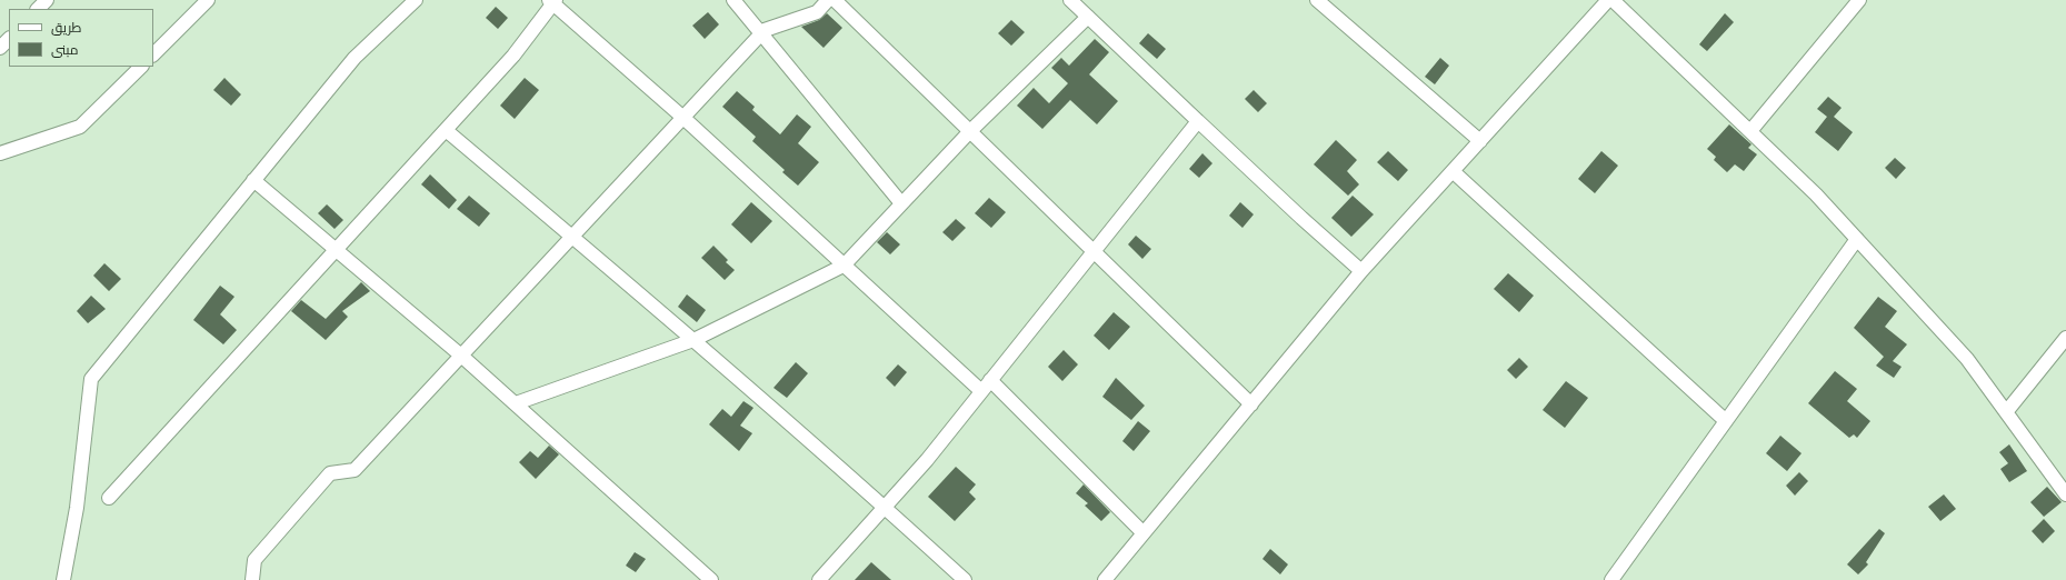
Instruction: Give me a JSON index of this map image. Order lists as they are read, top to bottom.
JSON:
{
  "legend": ["طريق", "مبنى"]
}
